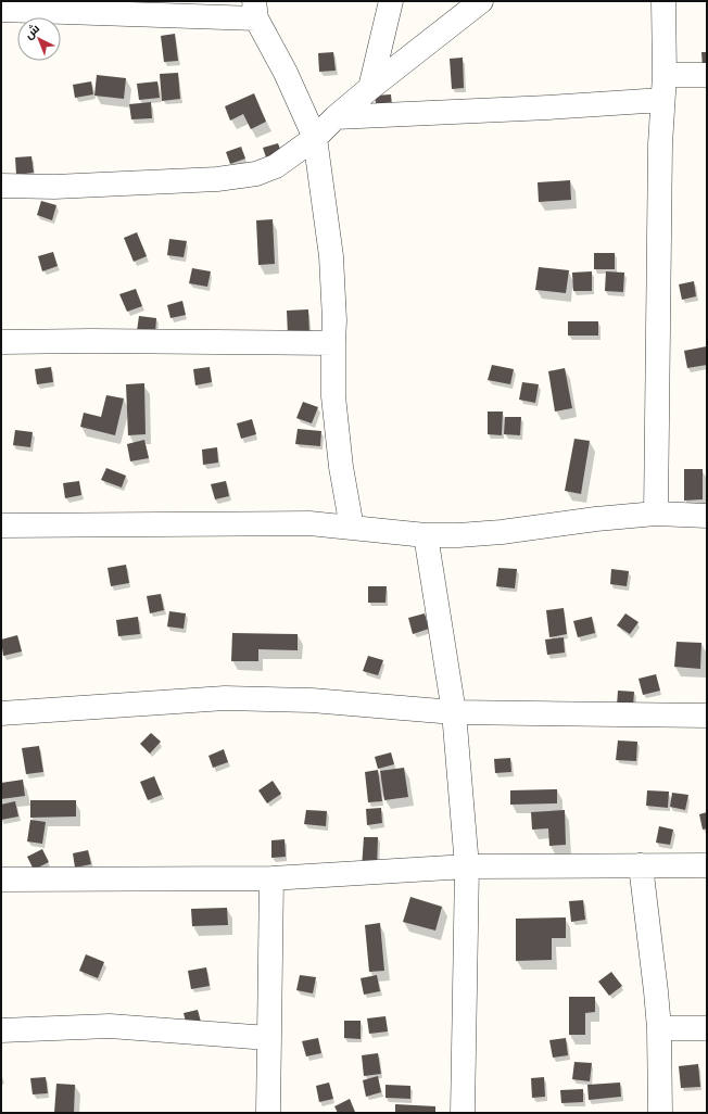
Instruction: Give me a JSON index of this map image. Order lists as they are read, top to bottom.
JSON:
{
  "north": "top left"
}
